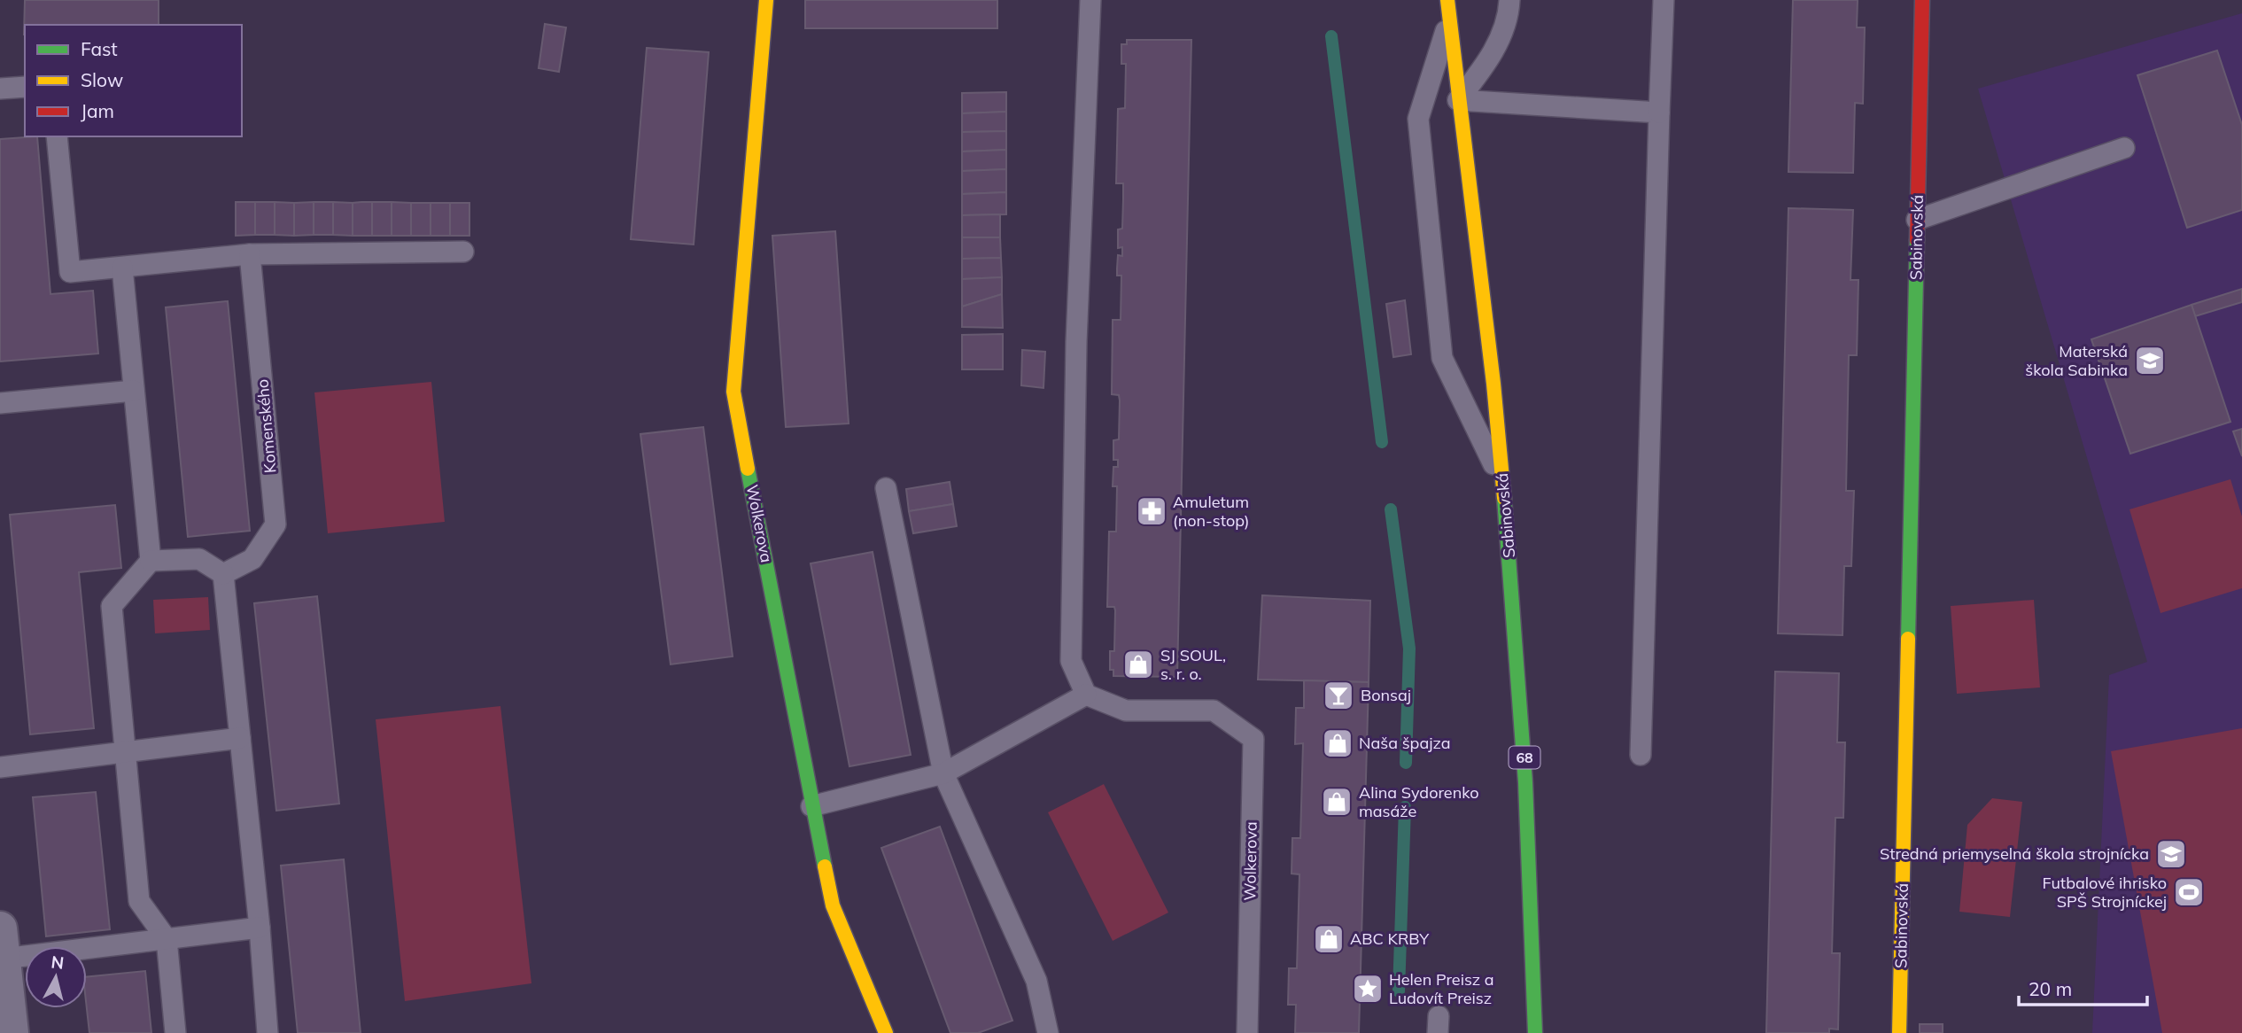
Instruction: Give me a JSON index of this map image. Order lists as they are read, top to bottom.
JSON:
{
  "streets": {
    "street": ["Sabinovská", "Wolkerova", "68"],
    "lane": ["Komenského"]
  },
  "places": {
    "school or university": ["Materská škola Sabinka", "Stredná priemyselná škola strojnícka"],
    "pharmacy": ["Amuletum (non-stop)"],
    "shop": [
      "SJ SOUL, s. r. o.",
      "Naša špajza",
      "Alina Sydorenko masáže",
      "ABC KRBY"
    ],
    "bar": ["Bonsaj"],
    "sports": ["Futbalové ihrisko SPŠ Strojníckej"],
    "place": ["Helen Preisz a Ludovít Preisz"]
  },
  "legend": ["Fast", "Slow", "Jam"],
  "scale_bar": "20 m",
  "north": "top"
}
